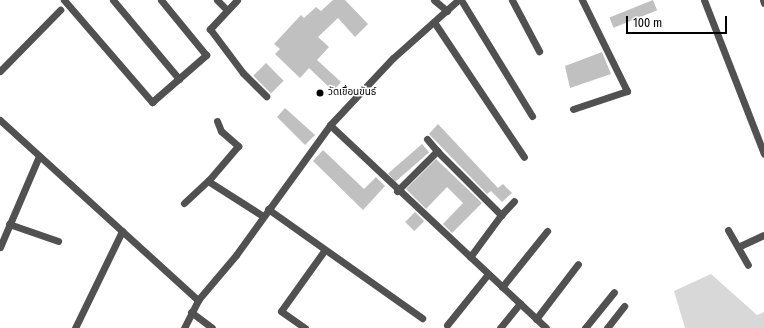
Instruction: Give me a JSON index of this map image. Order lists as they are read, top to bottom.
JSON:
{
  "places": ["วัดเขื่อนขันธ์"],
  "scale_bar": "100 m"
}
